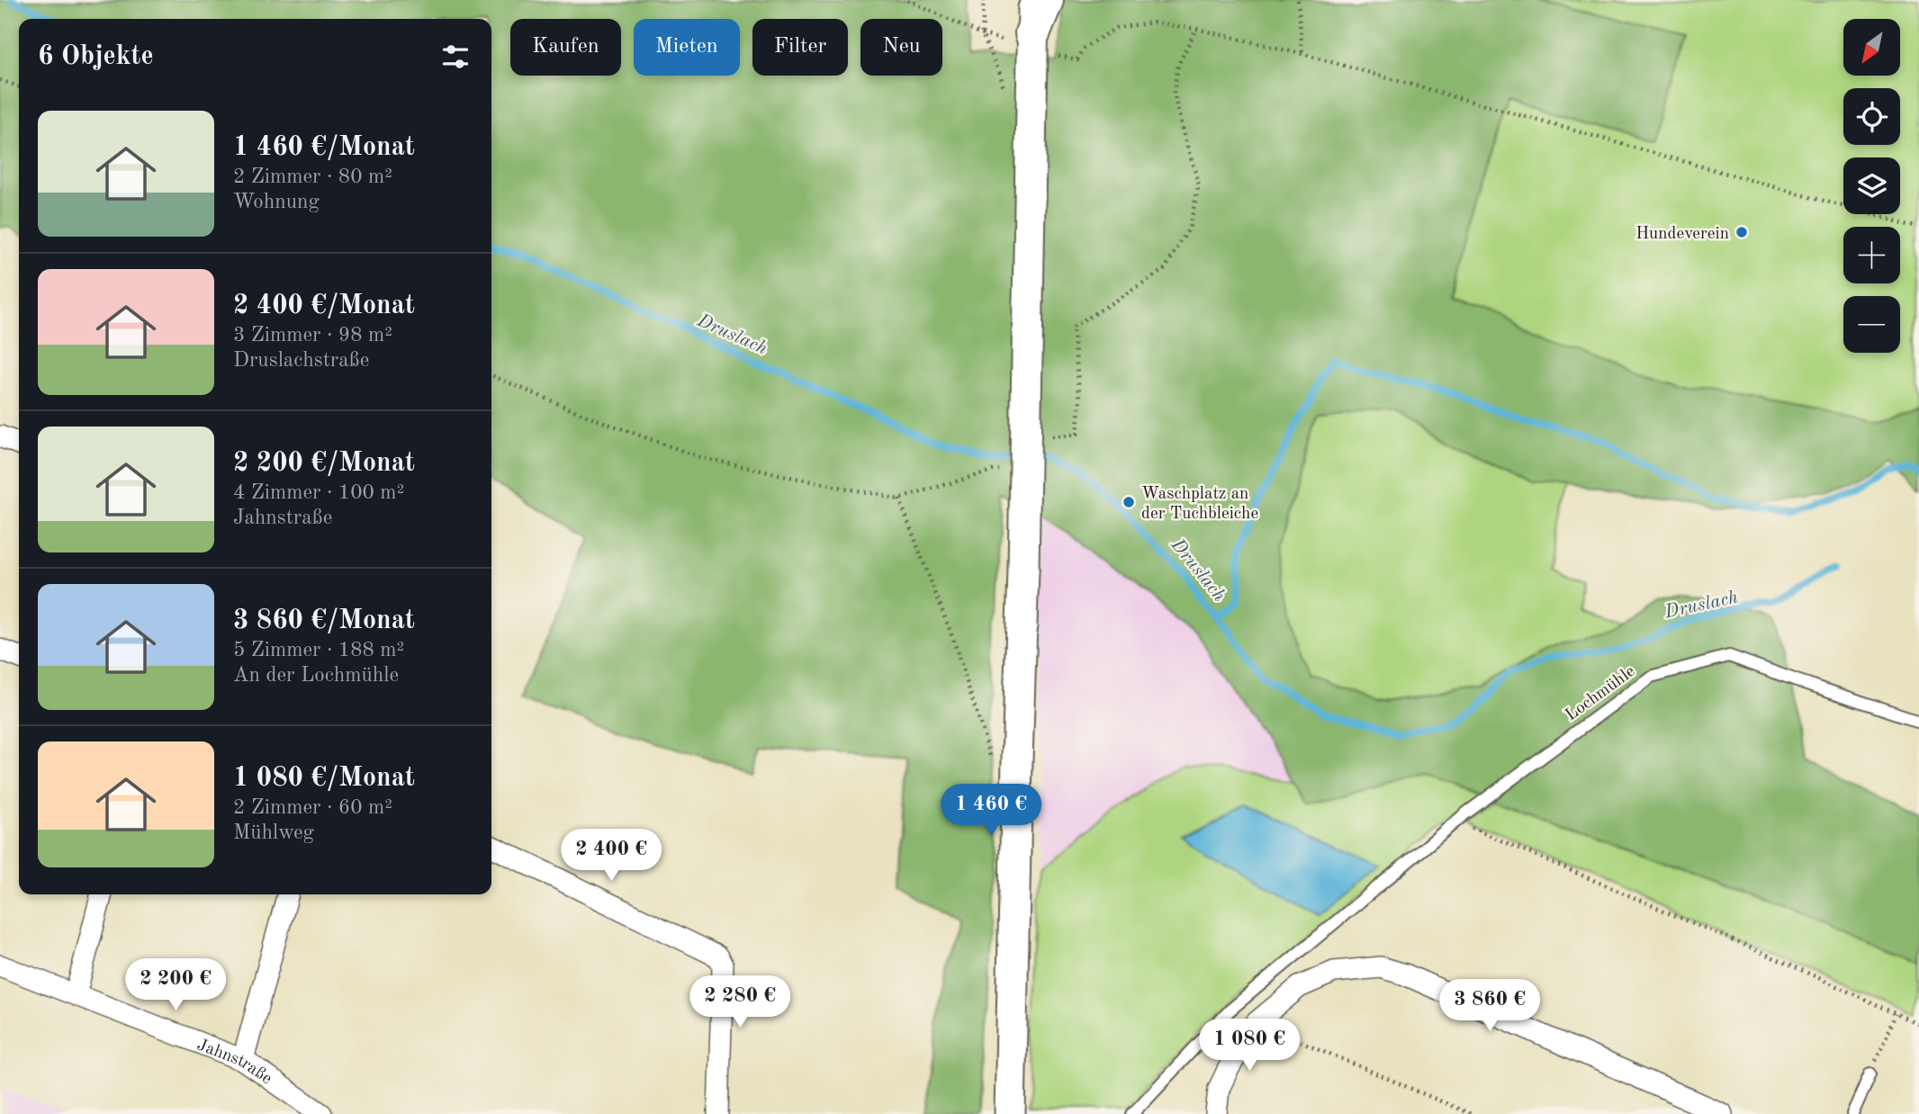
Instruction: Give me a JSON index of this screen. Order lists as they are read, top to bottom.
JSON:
{
  "streets": {
    "street": ["Jahnstraße"],
    "lane": ["Lochmühle"]
  },
  "water": ["Druslach"],
  "places": ["Hundeverein", "Waschplatz an der Tuchbleiche"],
  "north": "bottom left",
  "page": {
    "map_buttons": ["+", "−"],
    "chip": [
      "Kaufen",
      "Mieten",
      "Filter",
      "Neu"
    ],
    "heading": "6 Objekte",
    "list": [
      {
        "name": "1 460 €/Monat",
        "note": "2 Zimmer · 80 m² · Wohnung"
      },
      {
        "name": "2 400 €/Monat",
        "note": "3 Zimmer · 98 m² · Druslachstraße"
      },
      {
        "name": "2 200 €/Monat",
        "note": "4 Zimmer · 100 m² · Jahnstraße"
      },
      {
        "name": "3 860 €/Monat",
        "note": "5 Zimmer · 188 m² · An der Lochmühle"
      },
      {
        "name": "1 080 €/Monat",
        "note": "2 Zimmer · 60 m² · Mühlweg"
      }
    ],
    "price": [
      "1 460 €",
      "2 400 €",
      "2 200 €",
      "2 280 €",
      "3 860 €",
      "1 080 €"
    ]
  }
}
